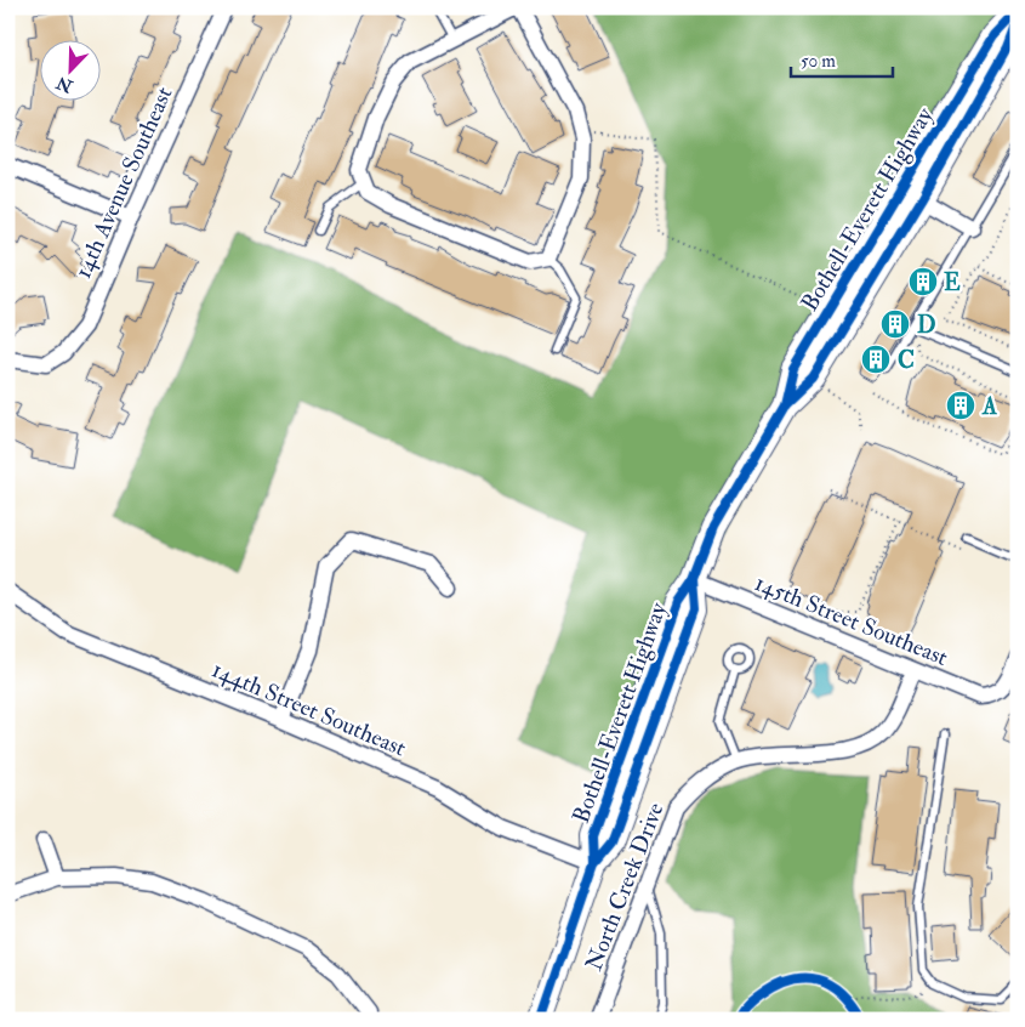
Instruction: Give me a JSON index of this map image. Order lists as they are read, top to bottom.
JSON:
{
  "streets": {
    "main road": ["Bothell-Everett Highway"],
    "street": [
      "14th Avenue Southeast",
      "145th Street Southeast",
      "144th Street Southeast",
      "North Creek Drive"
    ]
  },
  "crossings": [
    ["Bothell-Everett Highway", "145th Street Southeast"],
    ["Bothell-Everett Highway", "144th Street Southeast"],
    ["145th Street Southeast", "North Creek Drive"]
  ],
  "places": {
    "building": [
      "E",
      "D",
      "C",
      "A"
    ]
  },
  "scale_bar": "50 m",
  "north": "bottom left"
}
